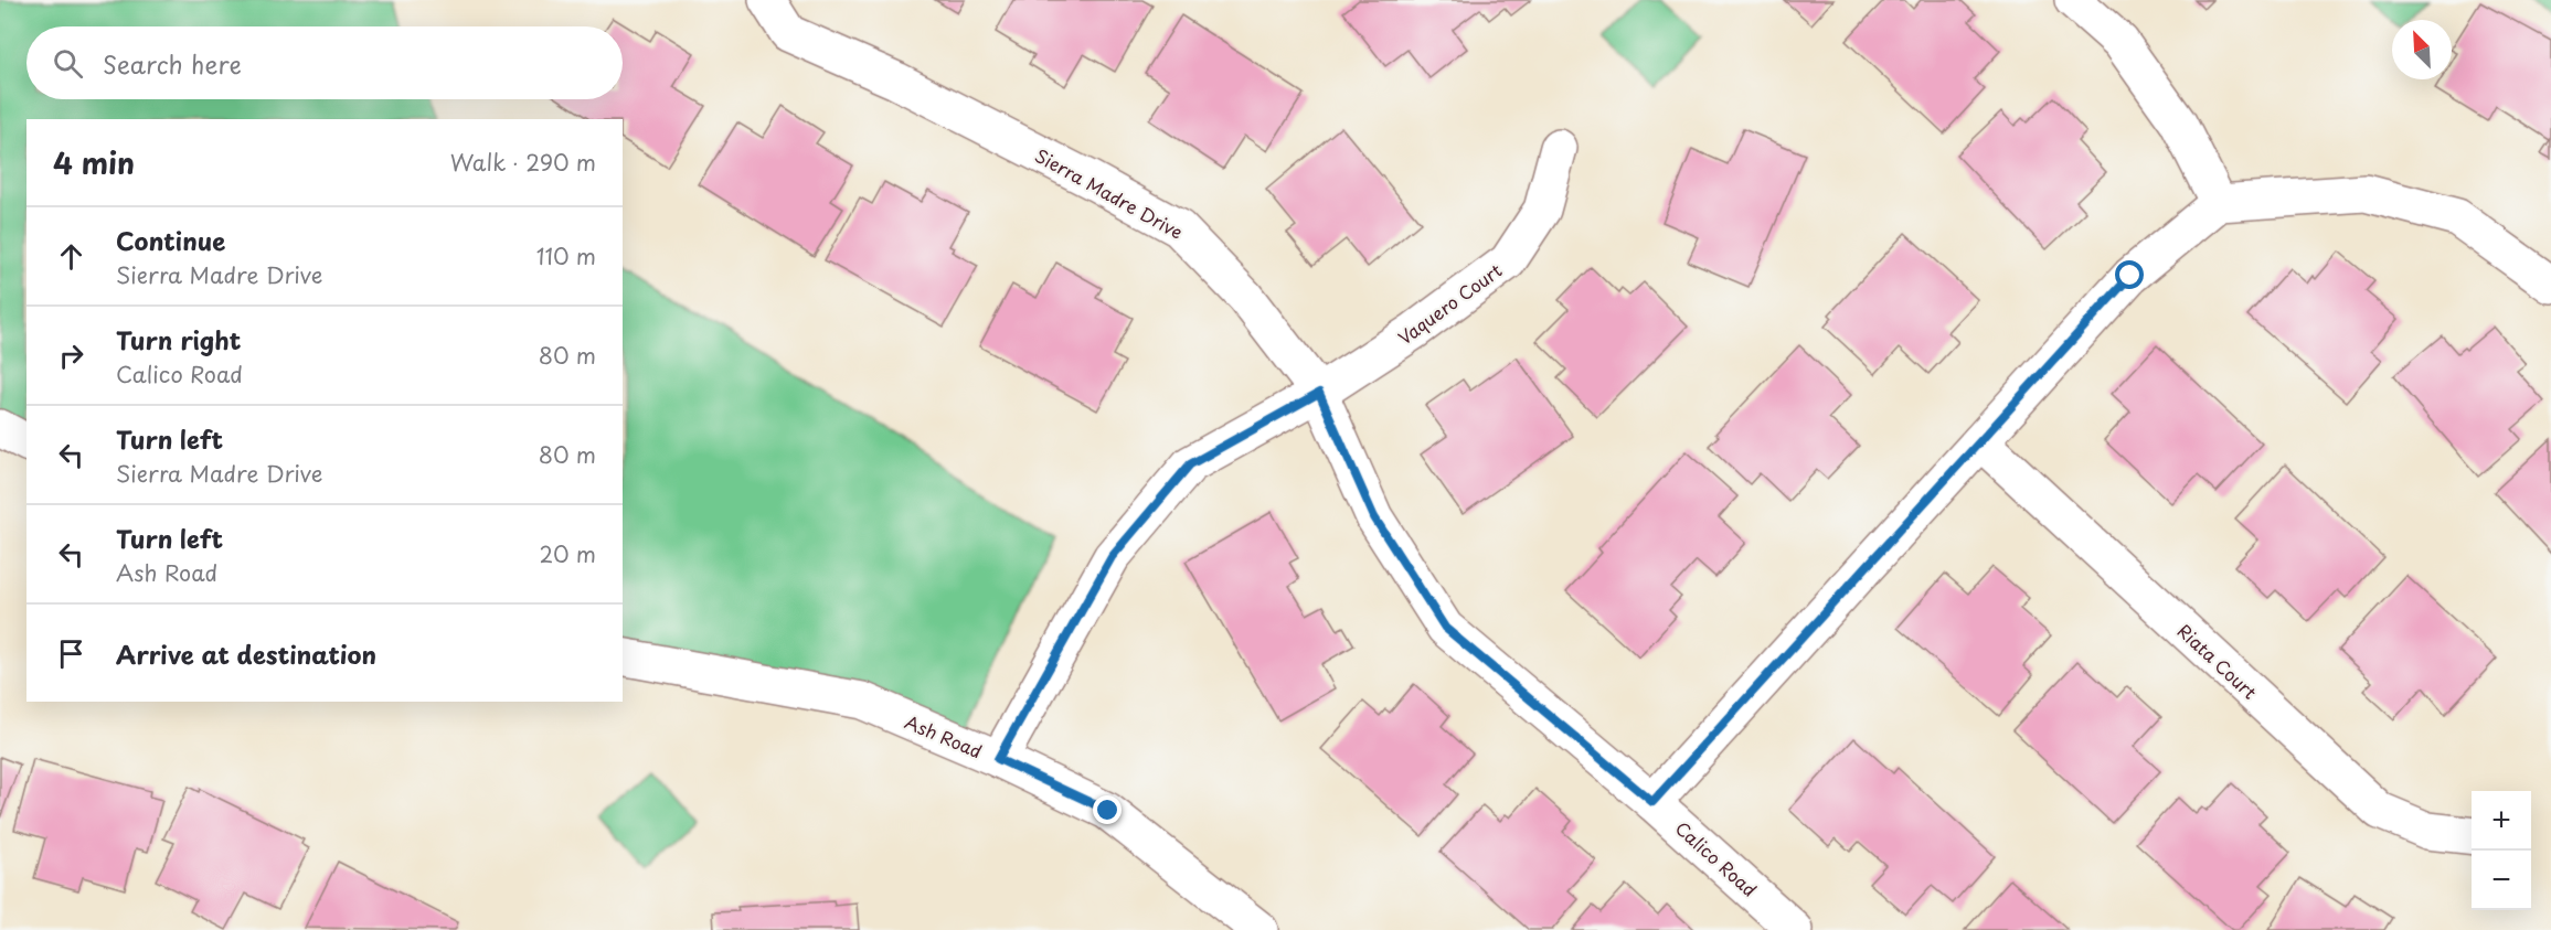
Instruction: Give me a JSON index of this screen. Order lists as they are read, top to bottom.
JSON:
{
  "streets": {
    "street": [
      "Sierra Madre Drive",
      "Vaquero Court",
      "Riata Court",
      "Ash Road",
      "Calico Road"
    ]
  },
  "crossings": [
    ["Sierra Madre Drive", "Vaquero Court"],
    ["Sierra Madre Drive", "Calico Road"],
    ["Vaquero Court", "Calico Road"]
  ],
  "north": "top left",
  "page": {
    "search": "Search here",
    "heading": ["4 min", "Walk · 290 m"],
    "list": [
      ["Continue", "Sierra Madre Drive", "110 m"],
      ["Turn right", "Calico Road", "80 m"],
      ["Turn left", "Sierra Madre Drive", "80 m"],
      ["Turn left", "Ash Road", "20 m"],
      "Arrive at destination"
    ],
    "map_buttons": ["+", "−"]
  }
}
